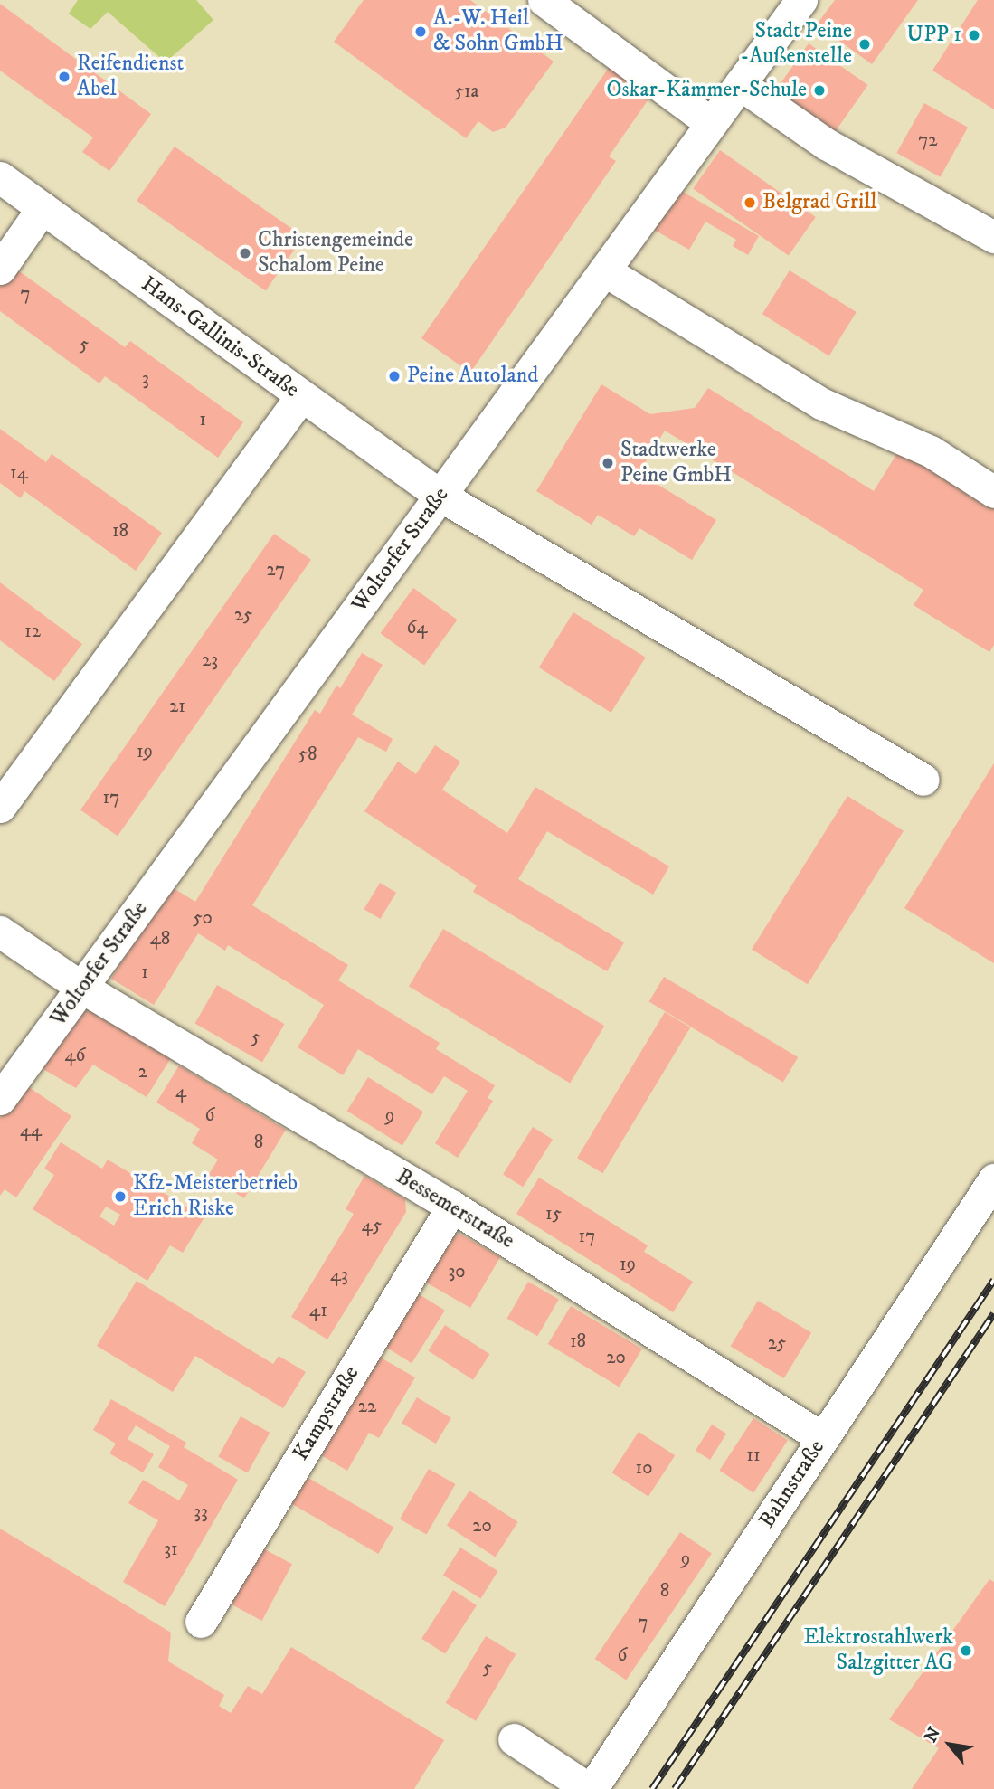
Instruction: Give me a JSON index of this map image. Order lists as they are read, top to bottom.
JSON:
{
  "streets": {
    "street": [
      "Hans-Gallinis-Straße",
      "Woltorfer Straße",
      "Bessemerstraße",
      "Kampstraße",
      "Bahnstraße"
    ]
  },
  "crossings": [
    ["Hans-Gallinis-Straße", "Woltorfer Straße"],
    ["Woltorfer Straße", "Bessemerstraße"],
    ["Bessemerstraße", "Kampstraße"],
    ["Bessemerstraße", "Bahnstraße"]
  ],
  "places": [
    "A.-W. Heil & Sohn GmbH",
    "UPP 1",
    "Stadt Peine -Außenstelle",
    "Reifendienst Abel",
    "Oskar-Kämmer-Schule",
    "Belgrad Grill",
    "Christengemeinde Schalom Peine",
    "Peine Autoland",
    "Stadtwerke Peine GmbH",
    "Kfz-Meisterbetrieb Erich Riske",
    "Elektrostahlwerk Salzgitter AG"
  ],
  "house_numbers": [
    "51a",
    "72",
    "7",
    "5",
    "3",
    "1",
    "14",
    "18",
    "27",
    "25",
    "64",
    "12",
    "23",
    "21",
    "19",
    "58",
    "17",
    "50",
    "48",
    "1",
    "5",
    "46",
    "2",
    "4",
    "6",
    "9",
    "44",
    "8",
    "15",
    "45",
    "17",
    "19",
    "30",
    "43",
    "41",
    "18",
    "25",
    "20",
    "22",
    "11",
    "10",
    "33",
    "20",
    "31",
    "9",
    "8",
    "7",
    "6",
    "5"
  ],
  "north": "top left"
}
